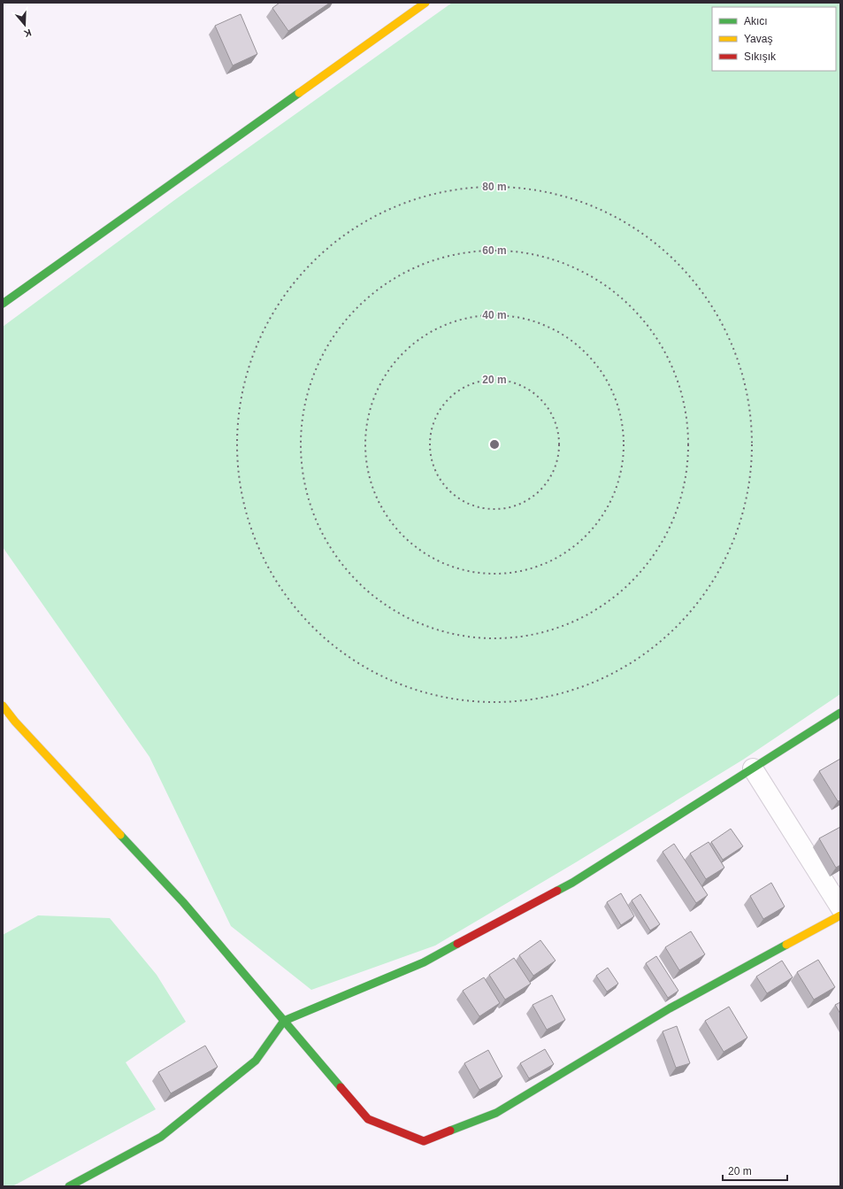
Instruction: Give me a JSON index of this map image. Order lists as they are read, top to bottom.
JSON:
{
  "legend": ["Akıcı", "Yavaş", "Sıkışık"],
  "scale_bar": "20 m",
  "north": "bottom",
  "rings": [
    "80 m",
    "60 m",
    "40 m",
    "20 m"
  ]
}
